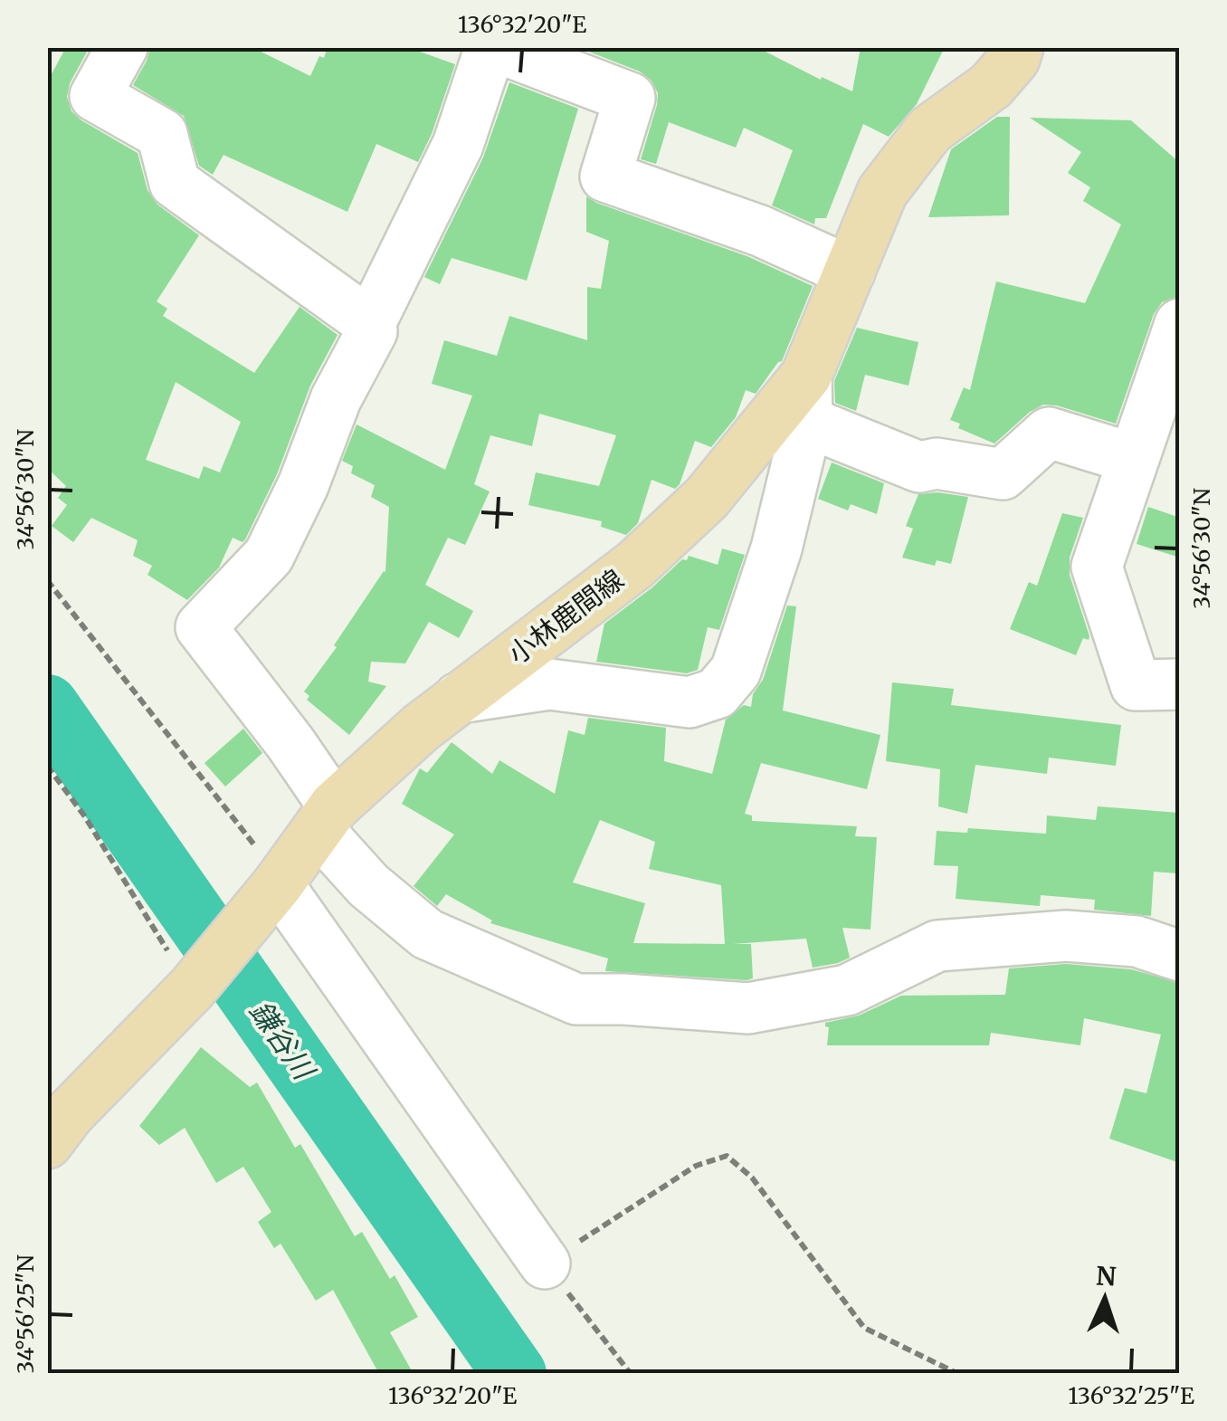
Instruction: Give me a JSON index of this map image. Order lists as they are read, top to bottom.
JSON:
{
  "streets": {
    "main road": ["小林鹿間線"]
  },
  "water": ["鎌谷川"],
  "north": "top",
  "coordinates": [
    "136°32'20\"E",
    "34°56'30\"N",
    "34°56'25\"N",
    "136°32'25\"E"
  ]
}
